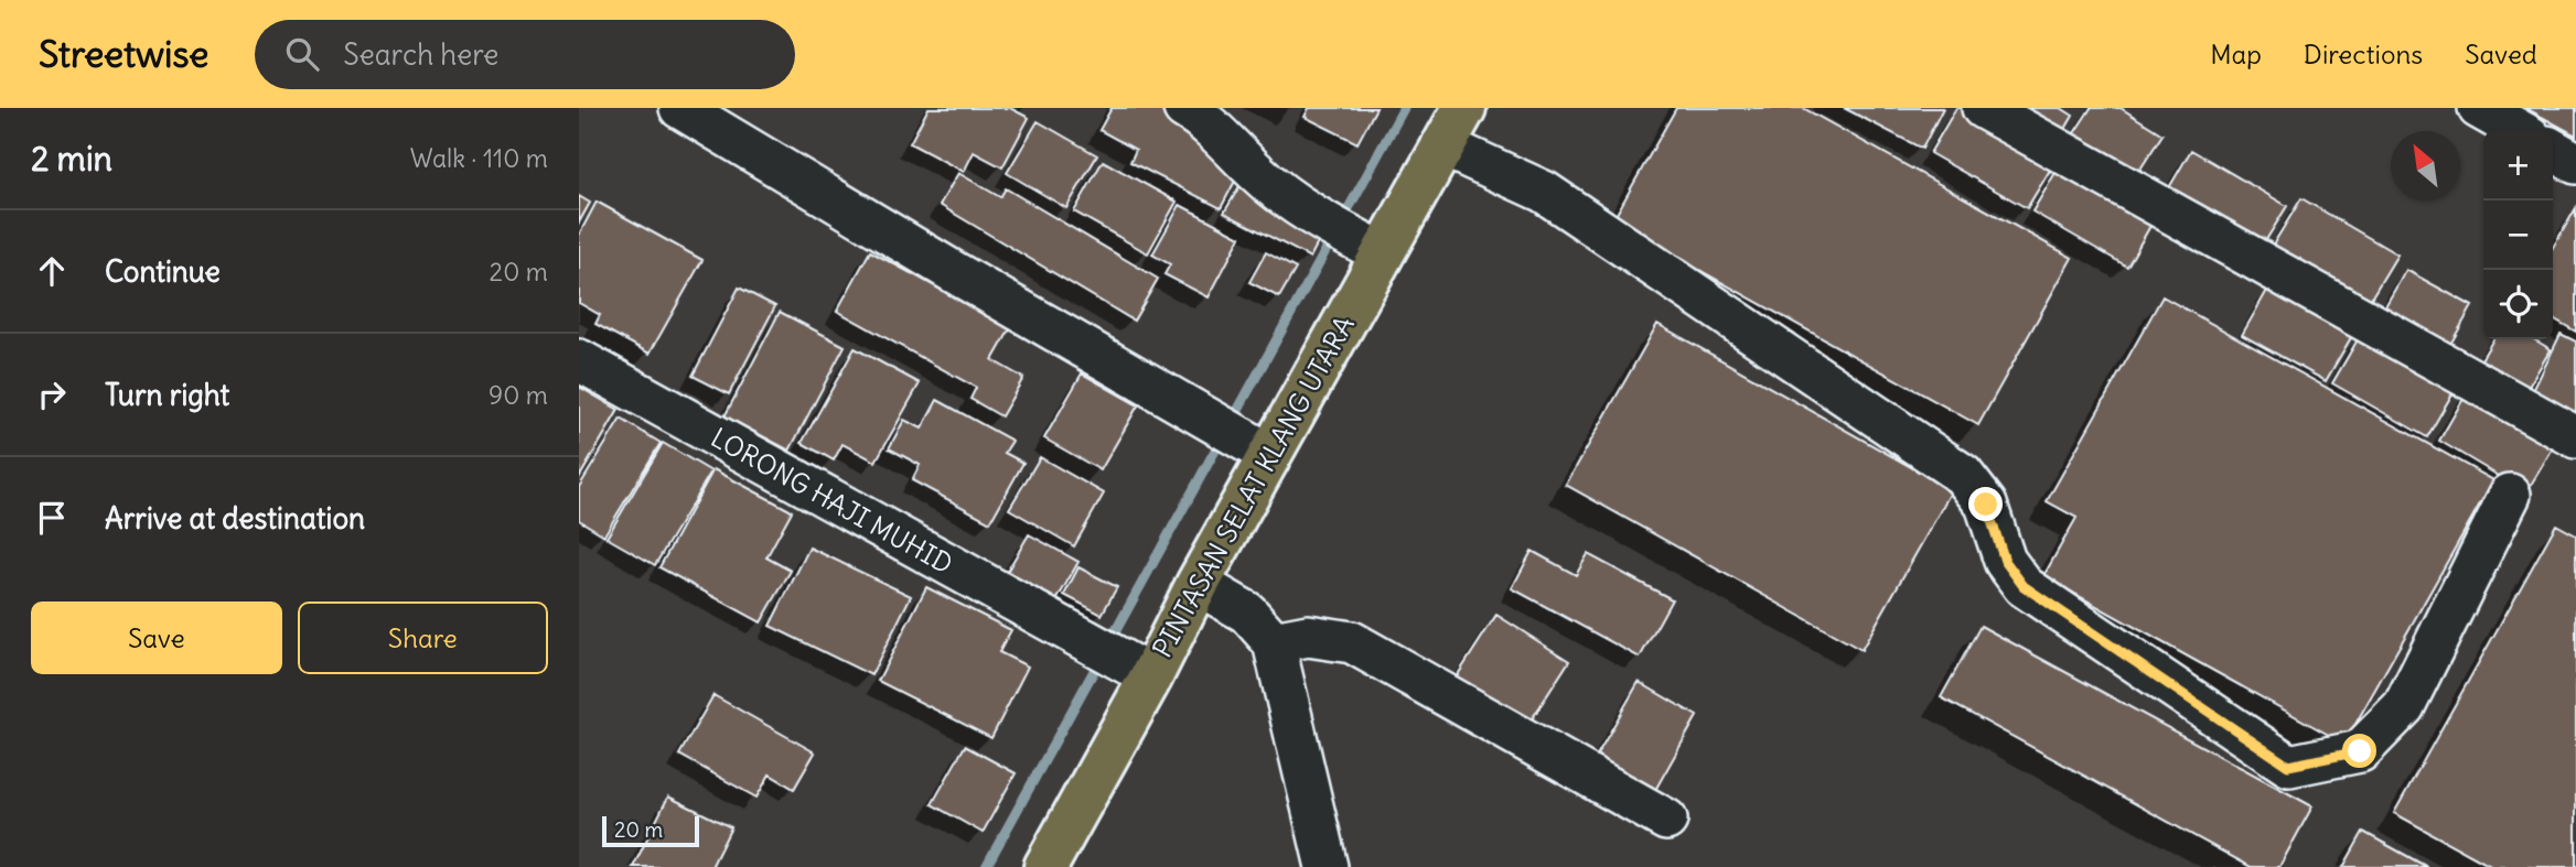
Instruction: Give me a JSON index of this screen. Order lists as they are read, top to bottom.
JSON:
{
  "streets": {
    "highway": ["PINTASAN SELAT KLANG UTARA"],
    "street": ["LORONG HAJI MUHID"]
  },
  "crossings": [
    ["PINTASAN SELAT KLANG UTARA", "LORONG HAJI MUHID"]
  ],
  "scale_bar": "20 m",
  "north": "top left",
  "page": {
    "header": "Streetwise",
    "search": "Search here",
    "nav": ["Map", "Directions", "Saved"],
    "heading": ["2 min", "Walk · 110 m"],
    "map_buttons": ["+", "−"],
    "list": [
      ["Continue", "20 m"],
      ["Turn right", "90 m"],
      "Arrive at destination"
    ],
    "buttons": ["Save", "Share"],
    "scale": "20 m"
  }
}
